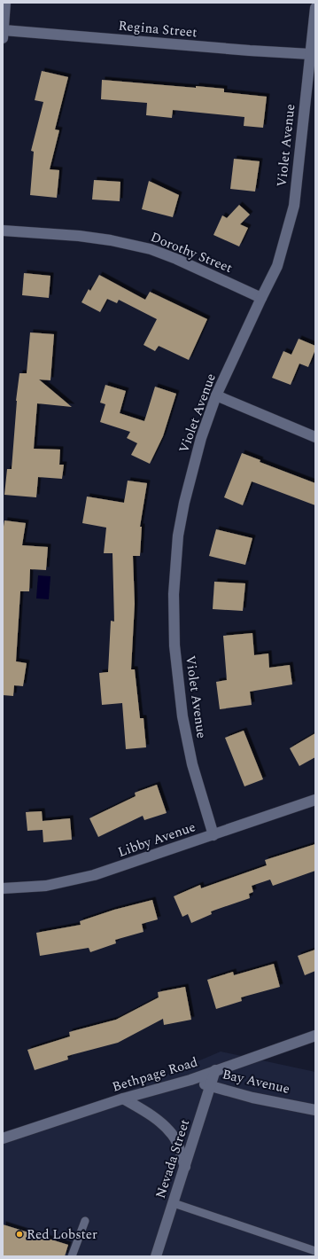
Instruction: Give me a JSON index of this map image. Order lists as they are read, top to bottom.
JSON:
{
  "streets": {
    "street": [
      "Regina Street",
      "Violet Avenue",
      "Dorothy Street",
      "Libby Avenue",
      "Bethpage Road",
      "Bay Avenue",
      "Nevada Street"
    ]
  },
  "crossings": [
    ["Regina Street", "Violet Avenue"],
    ["Violet Avenue", "Dorothy Street"],
    ["Violet Avenue", "Libby Avenue"],
    ["Bethpage Road", "Bay Avenue"],
    ["Bethpage Road", "Nevada Street"],
    ["Bay Avenue", "Nevada Street"]
  ],
  "places": ["Red Lobster"]
}
